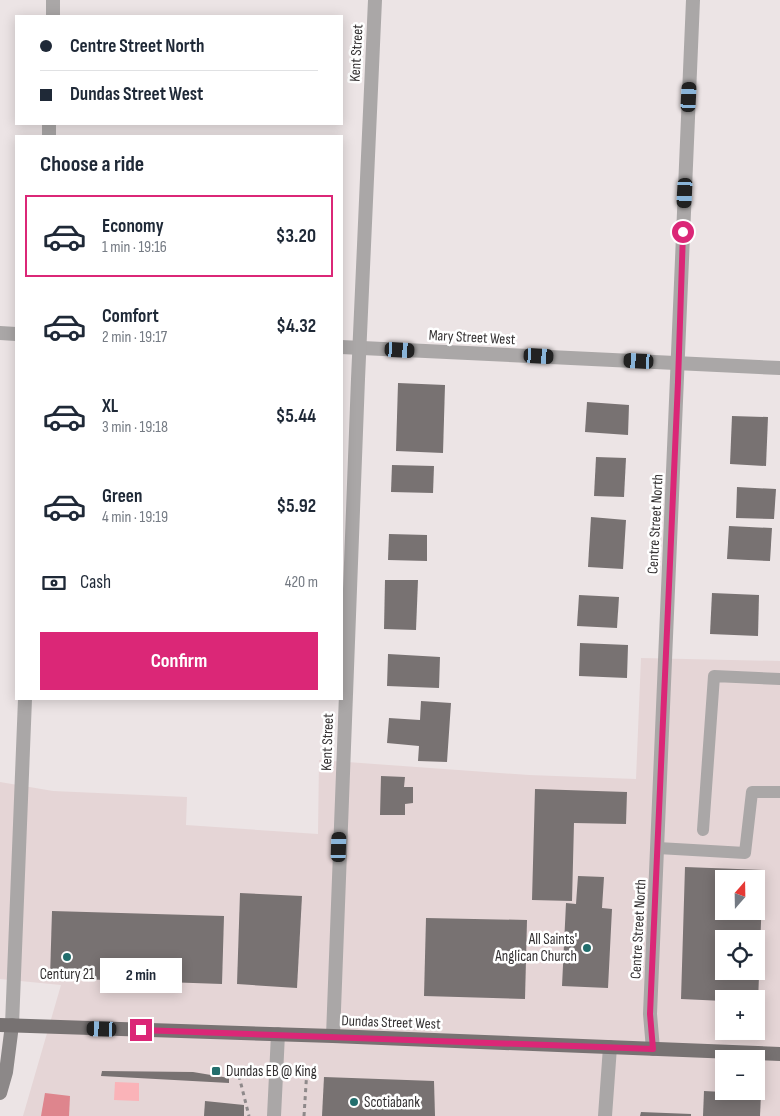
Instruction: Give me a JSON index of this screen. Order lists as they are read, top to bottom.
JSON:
{
  "streets": {
    "main road": ["Dundas Street West"],
    "street": ["Kent Street", "Mary Street West", "Centre Street North"]
  },
  "crossings": [
    ["Kent Street", "Mary Street West"],
    ["Kent Street", "Dundas Street West"],
    ["Mary Street West", "Centre Street North"],
    ["Centre Street North", "Dundas Street West"]
  ],
  "places": {
    "other": ["All Saints' Anglican Church", "Century 21", "Scotiabank"],
    "transit": ["Dundas EB @ King"]
  },
  "north": "top",
  "page": {
    "banner": ["Centre Street North", "Dundas Street West"],
    "heading": "Choose a ride",
    "list": [
      {
        "name": "Economy",
        "note": "1 min · 19:16",
        "value": "$3.20"
      },
      {
        "name": "Comfort",
        "note": "2 min · 19:17",
        "value": "$4.32"
      },
      {
        "name": "XL",
        "note": "3 min · 19:18",
        "value": "$5.44"
      },
      {
        "name": "Green",
        "note": "4 min · 19:19",
        "value": "$5.92"
      }
    ],
    "pay": ["Cash", "420 m"],
    "buttons": "Confirm",
    "map_buttons": ["+", "−"],
    "bubble": "2 min"
  }
}
